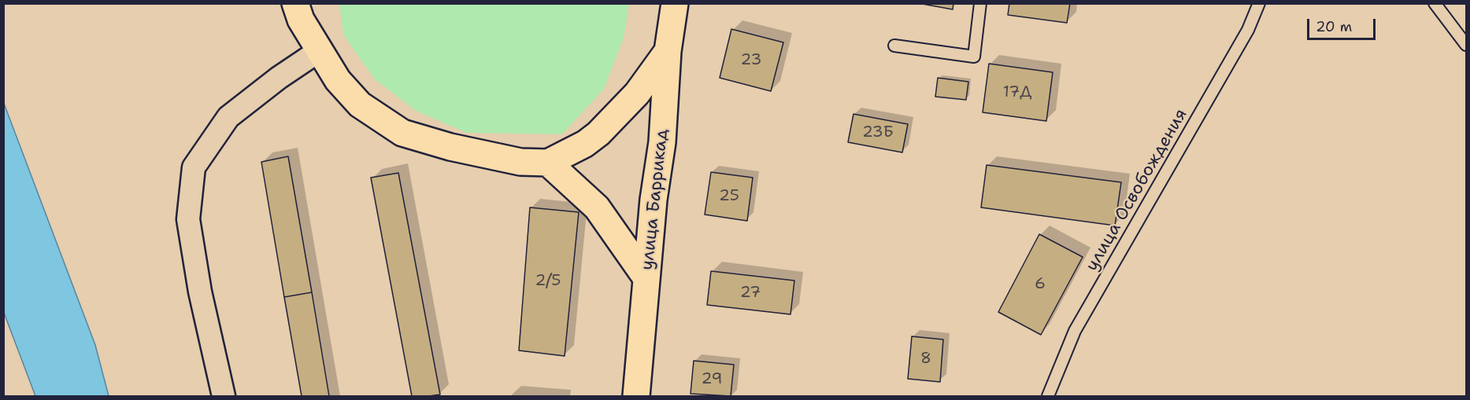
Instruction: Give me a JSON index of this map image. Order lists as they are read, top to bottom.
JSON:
{
  "streets": {
    "main road": ["улица Баррикад"],
    "lane": ["улица Освобождения"]
  },
  "house_numbers": [
    "23",
    "17Д",
    "23Б",
    "25",
    "2/5",
    "6",
    "27",
    "8",
    "29"
  ],
  "scale_bar": "20 m"
}
